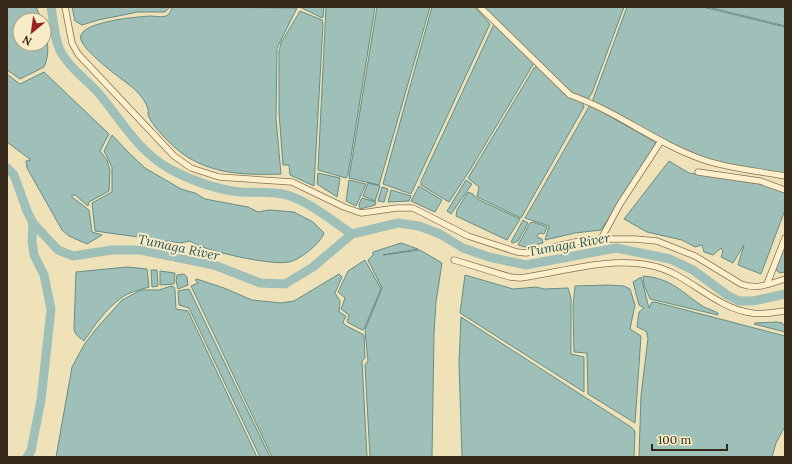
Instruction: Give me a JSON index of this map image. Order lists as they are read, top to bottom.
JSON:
{
  "water": ["Tumaga River"],
  "scale_bar": "100 m",
  "north": "bottom left"
}
